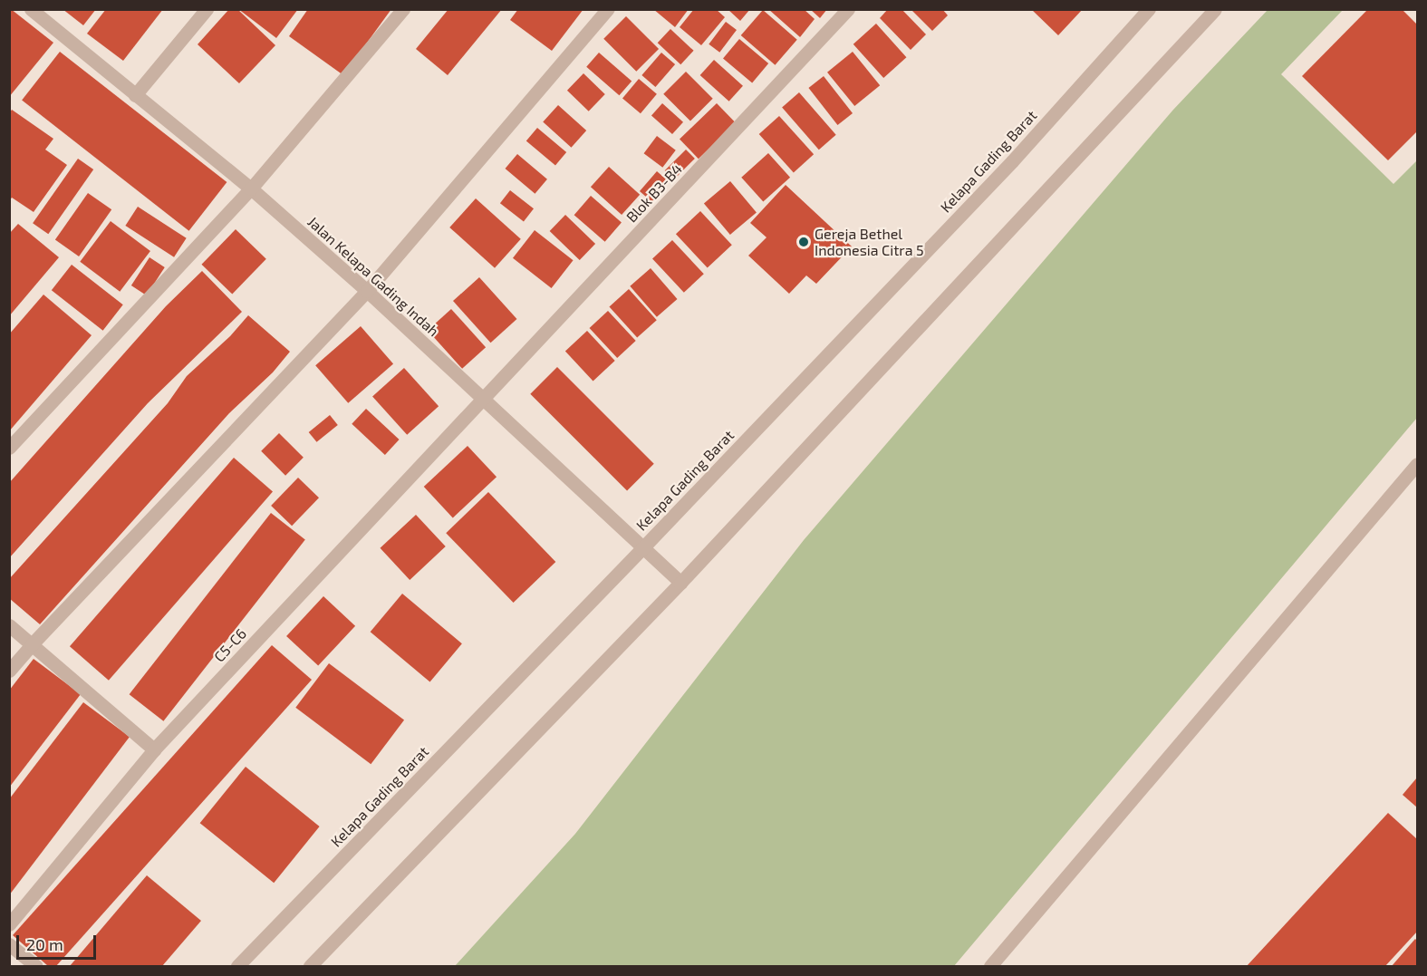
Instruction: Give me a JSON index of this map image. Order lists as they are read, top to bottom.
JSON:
{
  "streets": {
    "street": [
      "Kelapa Gading Barat",
      "Blok B3-B4",
      "Jalan Kelapa Gading Indah",
      "C5-C6"
    ]
  },
  "crossings": [
    ["Kelapa Gading Barat", "Jalan Kelapa Gading Indah"],
    ["Blok B3-B4", "Jalan Kelapa Gading Indah"],
    ["Blok B3-B4", "C5-C6"],
    ["Jalan Kelapa Gading Indah", "C5-C6"]
  ],
  "places": ["Gereja Bethel Indonesia Citra 5"],
  "scale_bar": "20 m"
}
